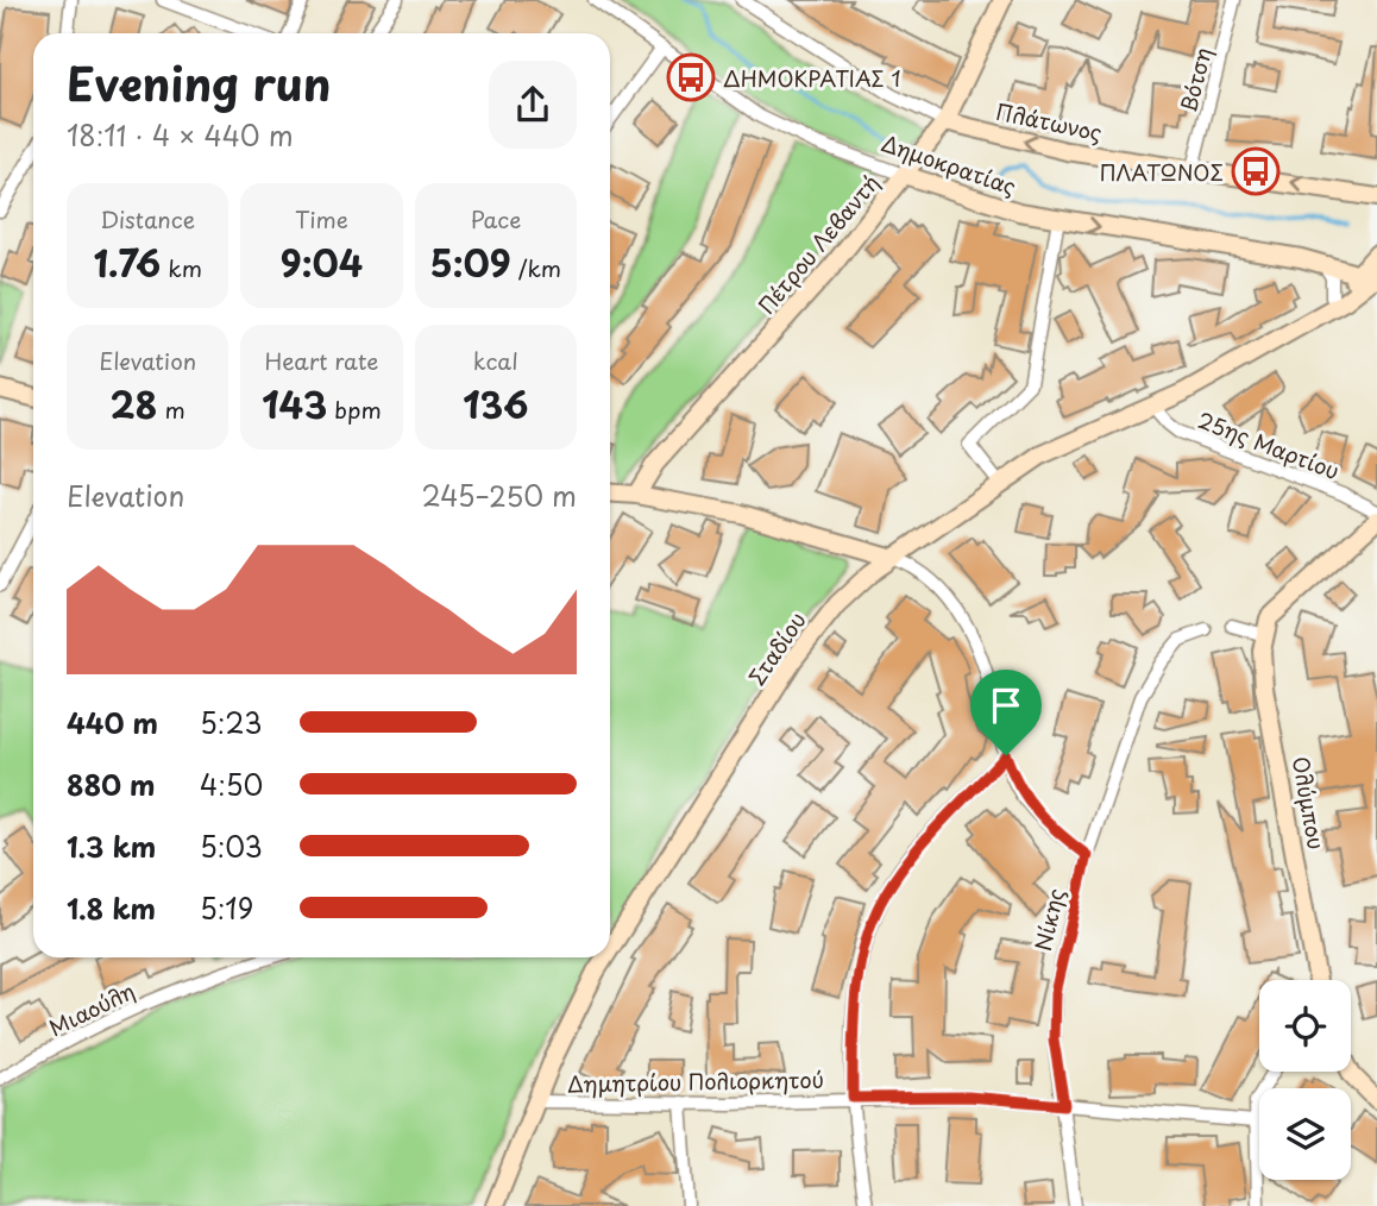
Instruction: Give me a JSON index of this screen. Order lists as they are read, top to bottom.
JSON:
{
  "streets": {
    "street": [
      "Βότση",
      "Πλάτωνος",
      "Δημοκρατίας",
      "Πέτρου Λεβαντή",
      "25ης Μαρτίου",
      "Σταδίου",
      "Ολύμπου",
      "Νίκης",
      "Μιαούλη",
      "Δημητρίου Πολιορκητού"
    ]
  },
  "crossings": [
    ["Βότση", "Πλάτωνος"],
    ["Πλάτωνος", "Πέτρου Λεβαντή"],
    ["Δημοκρατίας", "Πέτρου Λεβαντή"],
    ["Δημοκρατίας", "Σταδίου"],
    ["25ης Μαρτίου", "Σταδίου"],
    ["Σταδίου", "Δημητρίου Πολιορκητού"],
    ["Νίκης", "Δημητρίου Πολιορκητού"]
  ],
  "one_way": ["Πλάτωνος"],
  "places": {
    "bus stop": ["ΔΗΜΟΚΡΑΤΙΑΣ 1", "ΠΛΑΤΩΝΟΣ"]
  },
  "page": {
    "heading": ["Evening run", "18:11 · 4 × 440 m"],
    "stats": [
      ["Distance", "1.76 km"],
      ["Time", "9:04"],
      ["Pace", "5:09 /km"],
      ["Elevation", "28 m"],
      ["Heart rate", "143 bpm"],
      ["kcal", "136"]
    ],
    "chart": ["Elevation", "245–250 m"],
    "list": [
      {
        "name": "440 m",
        "note": "5:23"
      },
      {
        "name": "880 m",
        "note": "4:50"
      },
      {
        "name": "1.3 km",
        "note": "5:03"
      },
      {
        "name": "1.8 km",
        "note": "5:19"
      }
    ]
  }
}
